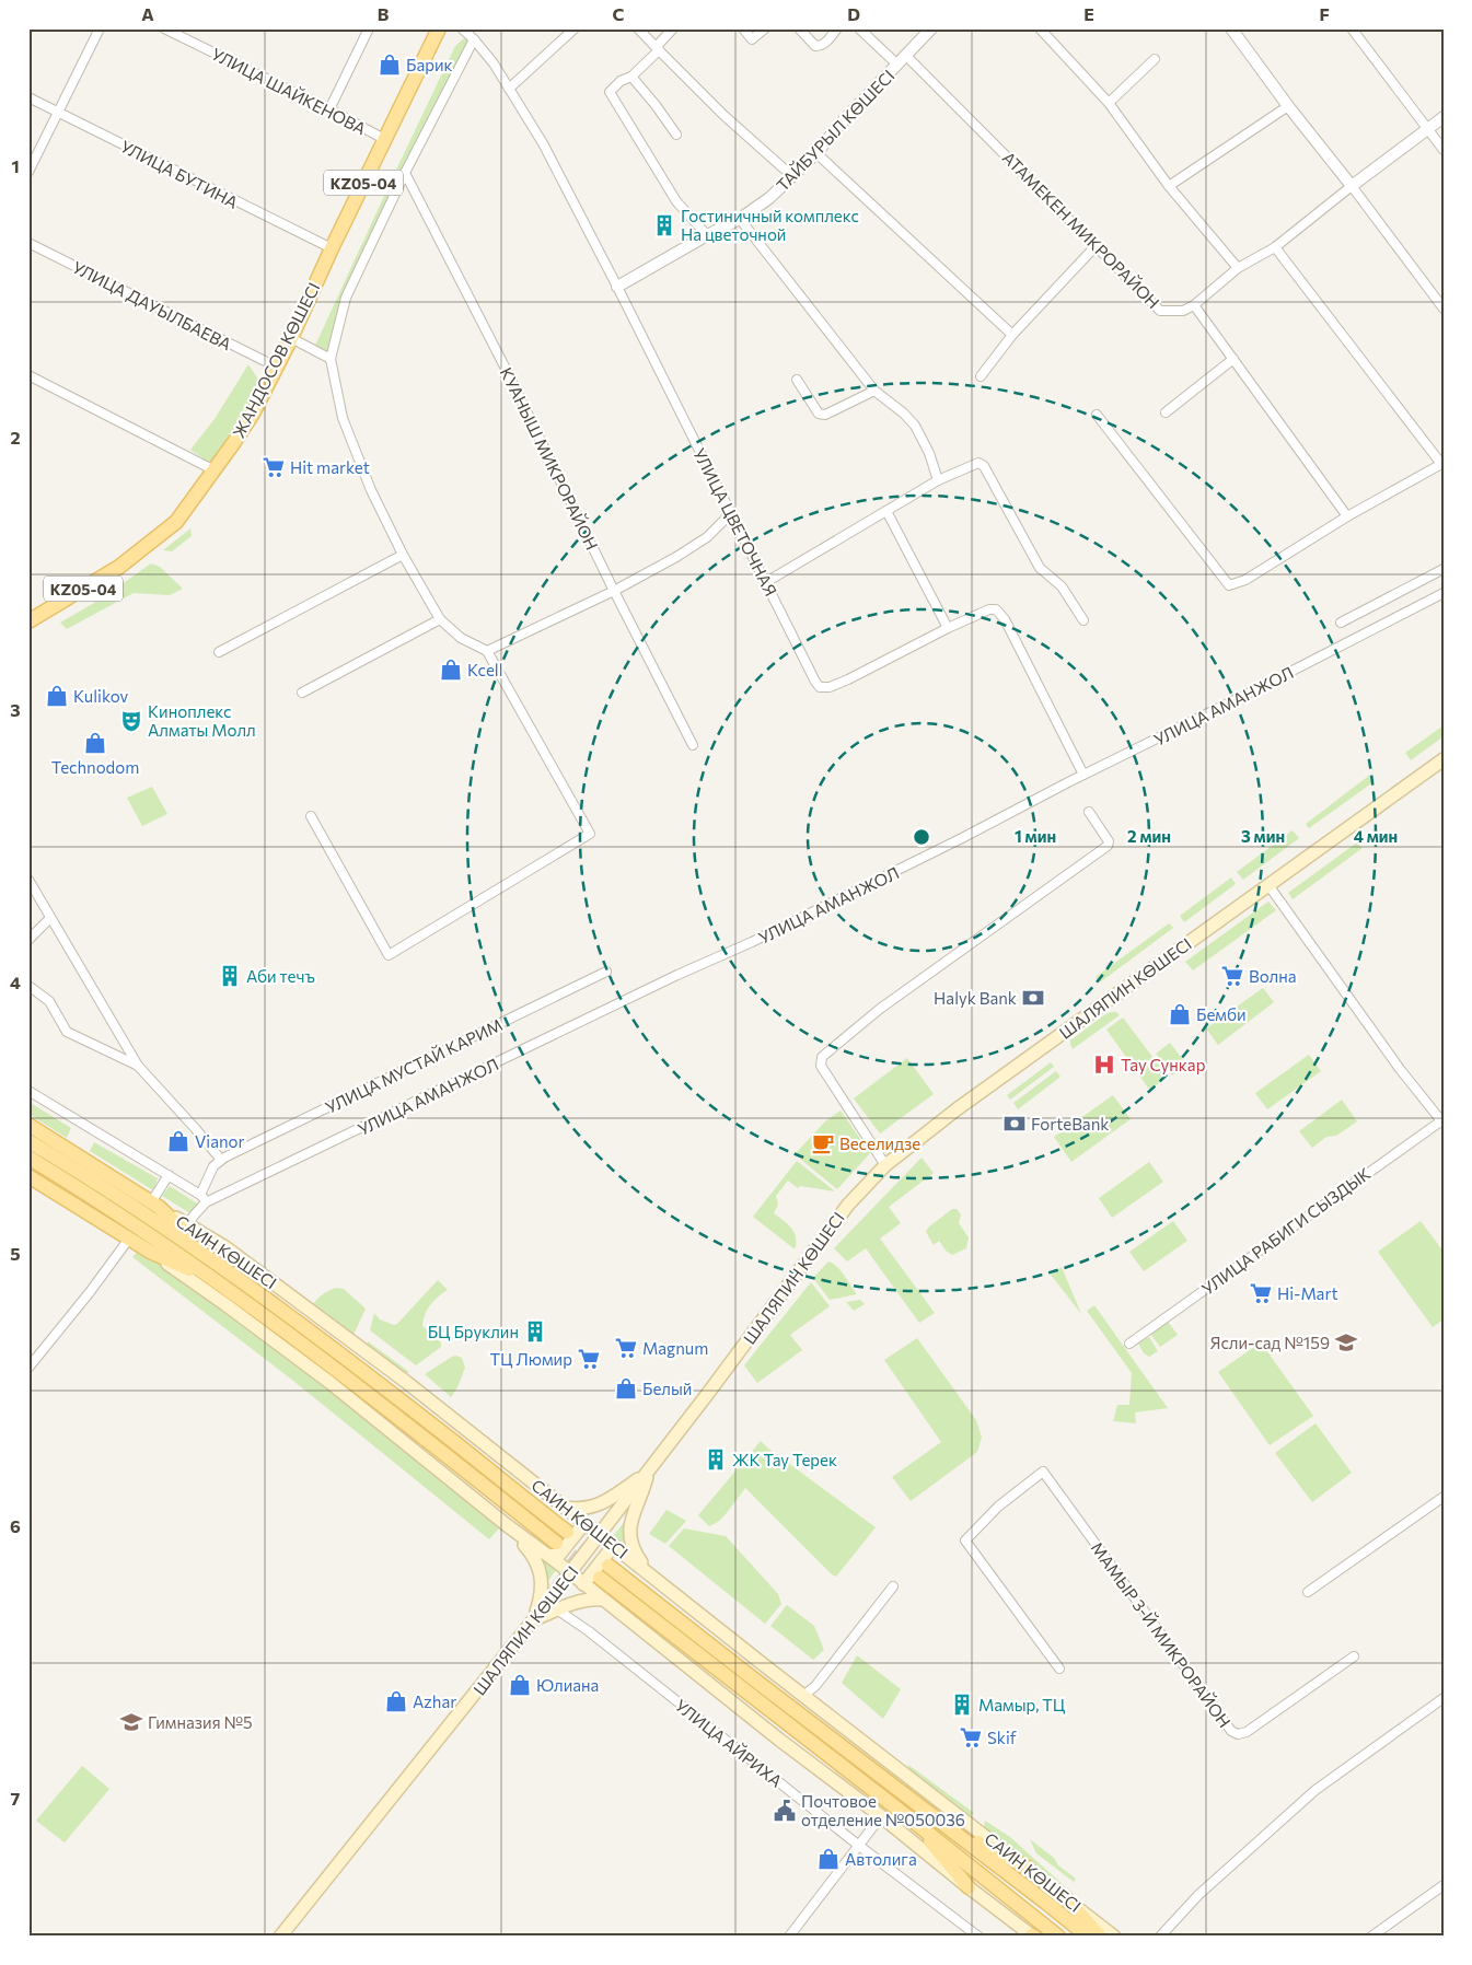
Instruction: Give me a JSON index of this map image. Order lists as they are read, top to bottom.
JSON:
{
  "streets": {
    "main road": [
      "KZ05-04",
      "ЖАНДОСОВ КӨШЕСІ",
      "ШАЛЯПИН КӨШЕСІ",
      "САИН КӨШЕСІ"
    ],
    "street": [
      "УЛИЦА ШАЙКЕНОВА",
      "ТАЙБУРЫЛ КӨШЕСІ",
      "УЛИЦА БУТИНА",
      "АТАМЕКЕН МИКРОРАЙОН",
      "УЛИЦА ДАУЫЛБАЕВА",
      "КУАНЫШ МИКРОРАЙОН",
      "УЛИЦА ЦВЕТОЧНАЯ",
      "УЛИЦА АМАНЖОЛ",
      "УЛИЦА МУСТАЙ КАРИМ",
      "УЛИЦА РАБИГИ СЫЗДЫК",
      "МАМЫР 3-Й МИКРОРАЙОН",
      "УЛИЦА АЙРИХА"
    ]
  },
  "crossings": [
    ["УЛИЦА ШАЙКЕНОВА", "ЖАНДОСОВ КӨШЕСІ"],
    ["ТАЙБУРЫЛ КӨШЕСІ", "АТАМЕКЕН МИКРОРАЙОН"],
    ["ТАЙБУРЫЛ КӨШЕСІ", "УЛИЦА ЦВЕТОЧНАЯ"],
    ["УЛИЦА БУТИНА", "ЖАНДОСОВ КӨШЕСІ"],
    ["УЛИЦА ДАУЫЛБАЕВА", "ЖАНДОСОВ КӨШЕСІ"],
    ["УЛИЦА ЦВЕТОЧНАЯ", "УЛИЦА АМАНЖОЛ"],
    ["ШАЛЯПИН КӨШЕСІ", "САИН КӨШЕСІ"]
  ],
  "places": {
    "shop": [
      "Барик",
      "Kcell",
      "Kulikov",
      "Technodom",
      "Бемби",
      "Vianor",
      "Белый",
      "Юлиана",
      "Azhar",
      "Автолига"
    ],
    "building": [
      "Гостиничный комплекс На цветочной",
      "Аби течъ",
      "БЦ Бруклин",
      "ЖК Тау Терек",
      "Мамыр, ТЦ"
    ],
    "supermarket": [
      "Hit market",
      "Волна",
      "Hi-Mart",
      "Magnum",
      "ТЦ Люмир",
      "Skif"
    ],
    "theatre": ["Киноплекс Алматы Молл"],
    "bank": ["Halyk Bank", "ForteBank"],
    "hospital": ["Тау Сункар"],
    "cafe": ["Веселидзе"],
    "school or university": ["Ясли-сад №159", "Гимназия №5"],
    "public building": ["Почтовое отделение №050036"]
  },
  "grid": {
    "columns": [
      "A",
      "B",
      "C",
      "D",
      "E",
      "F"
    ],
    "rows": [
      "1",
      "2",
      "3",
      "4",
      "5",
      "6",
      "7"
    ]
  },
  "rings": [
    "1 мин",
    "2 мин",
    "3 мин",
    "4 мин"
  ]
}
